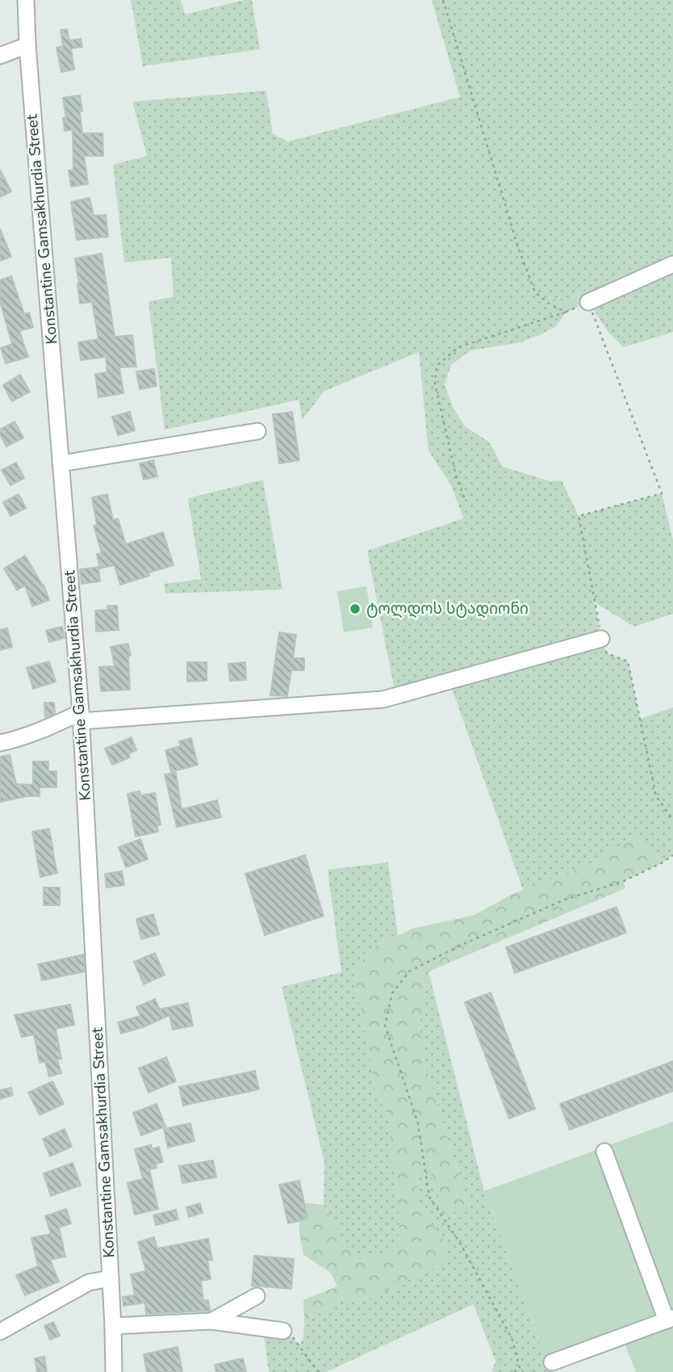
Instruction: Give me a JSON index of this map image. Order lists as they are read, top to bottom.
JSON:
{
  "streets": {
    "street": ["Konstantine Gamsakhurdia Street"]
  },
  "places": ["ტოლდოს სტადიონი"]
}
